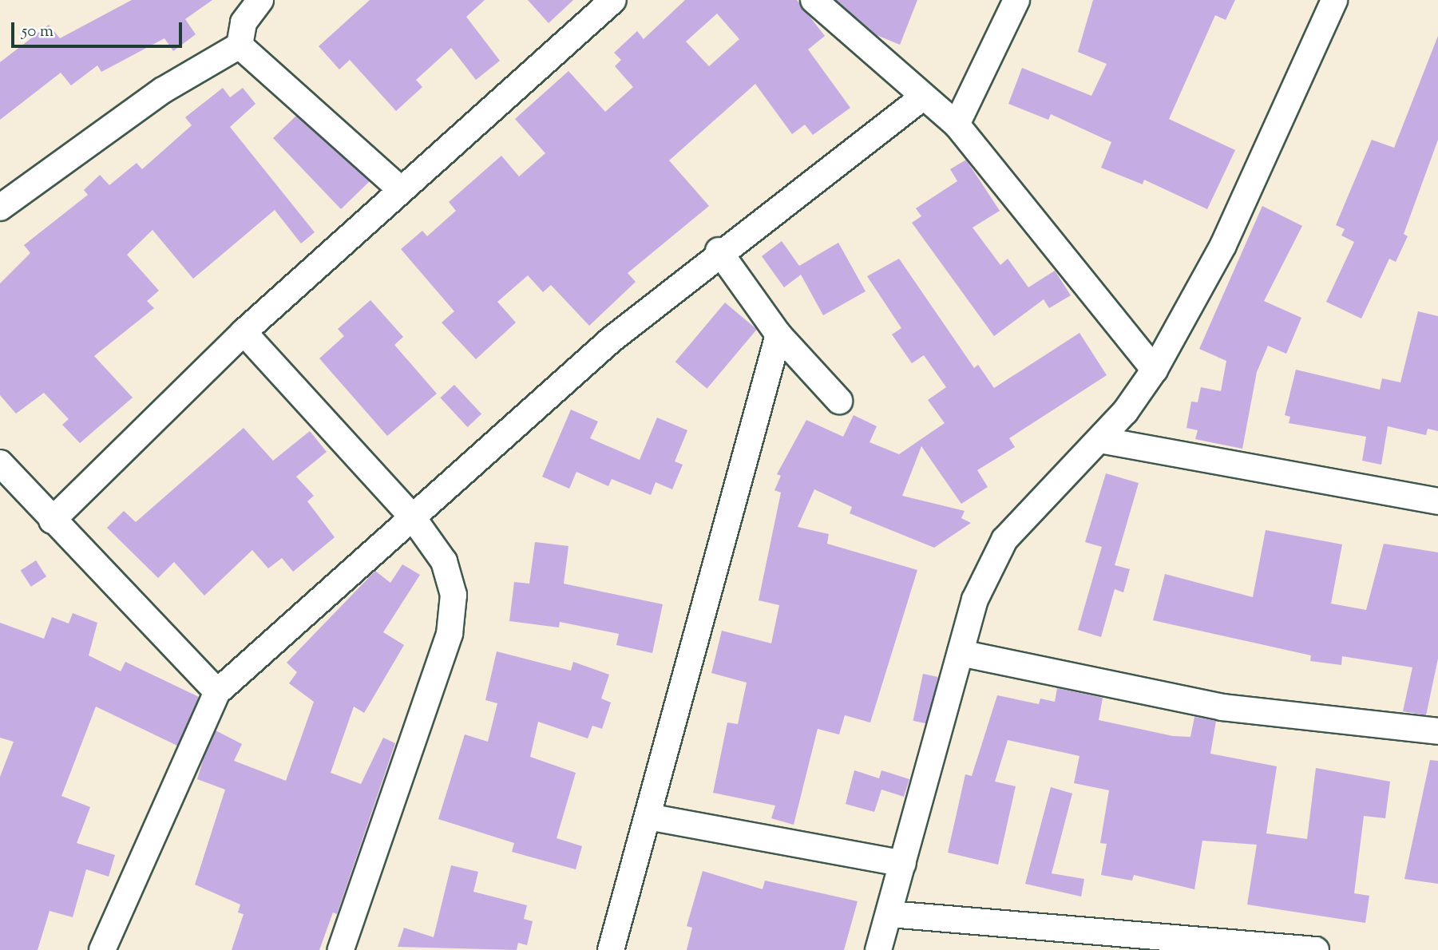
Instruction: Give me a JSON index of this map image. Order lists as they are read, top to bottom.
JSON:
{
  "scale_bar": "50 m"
}
